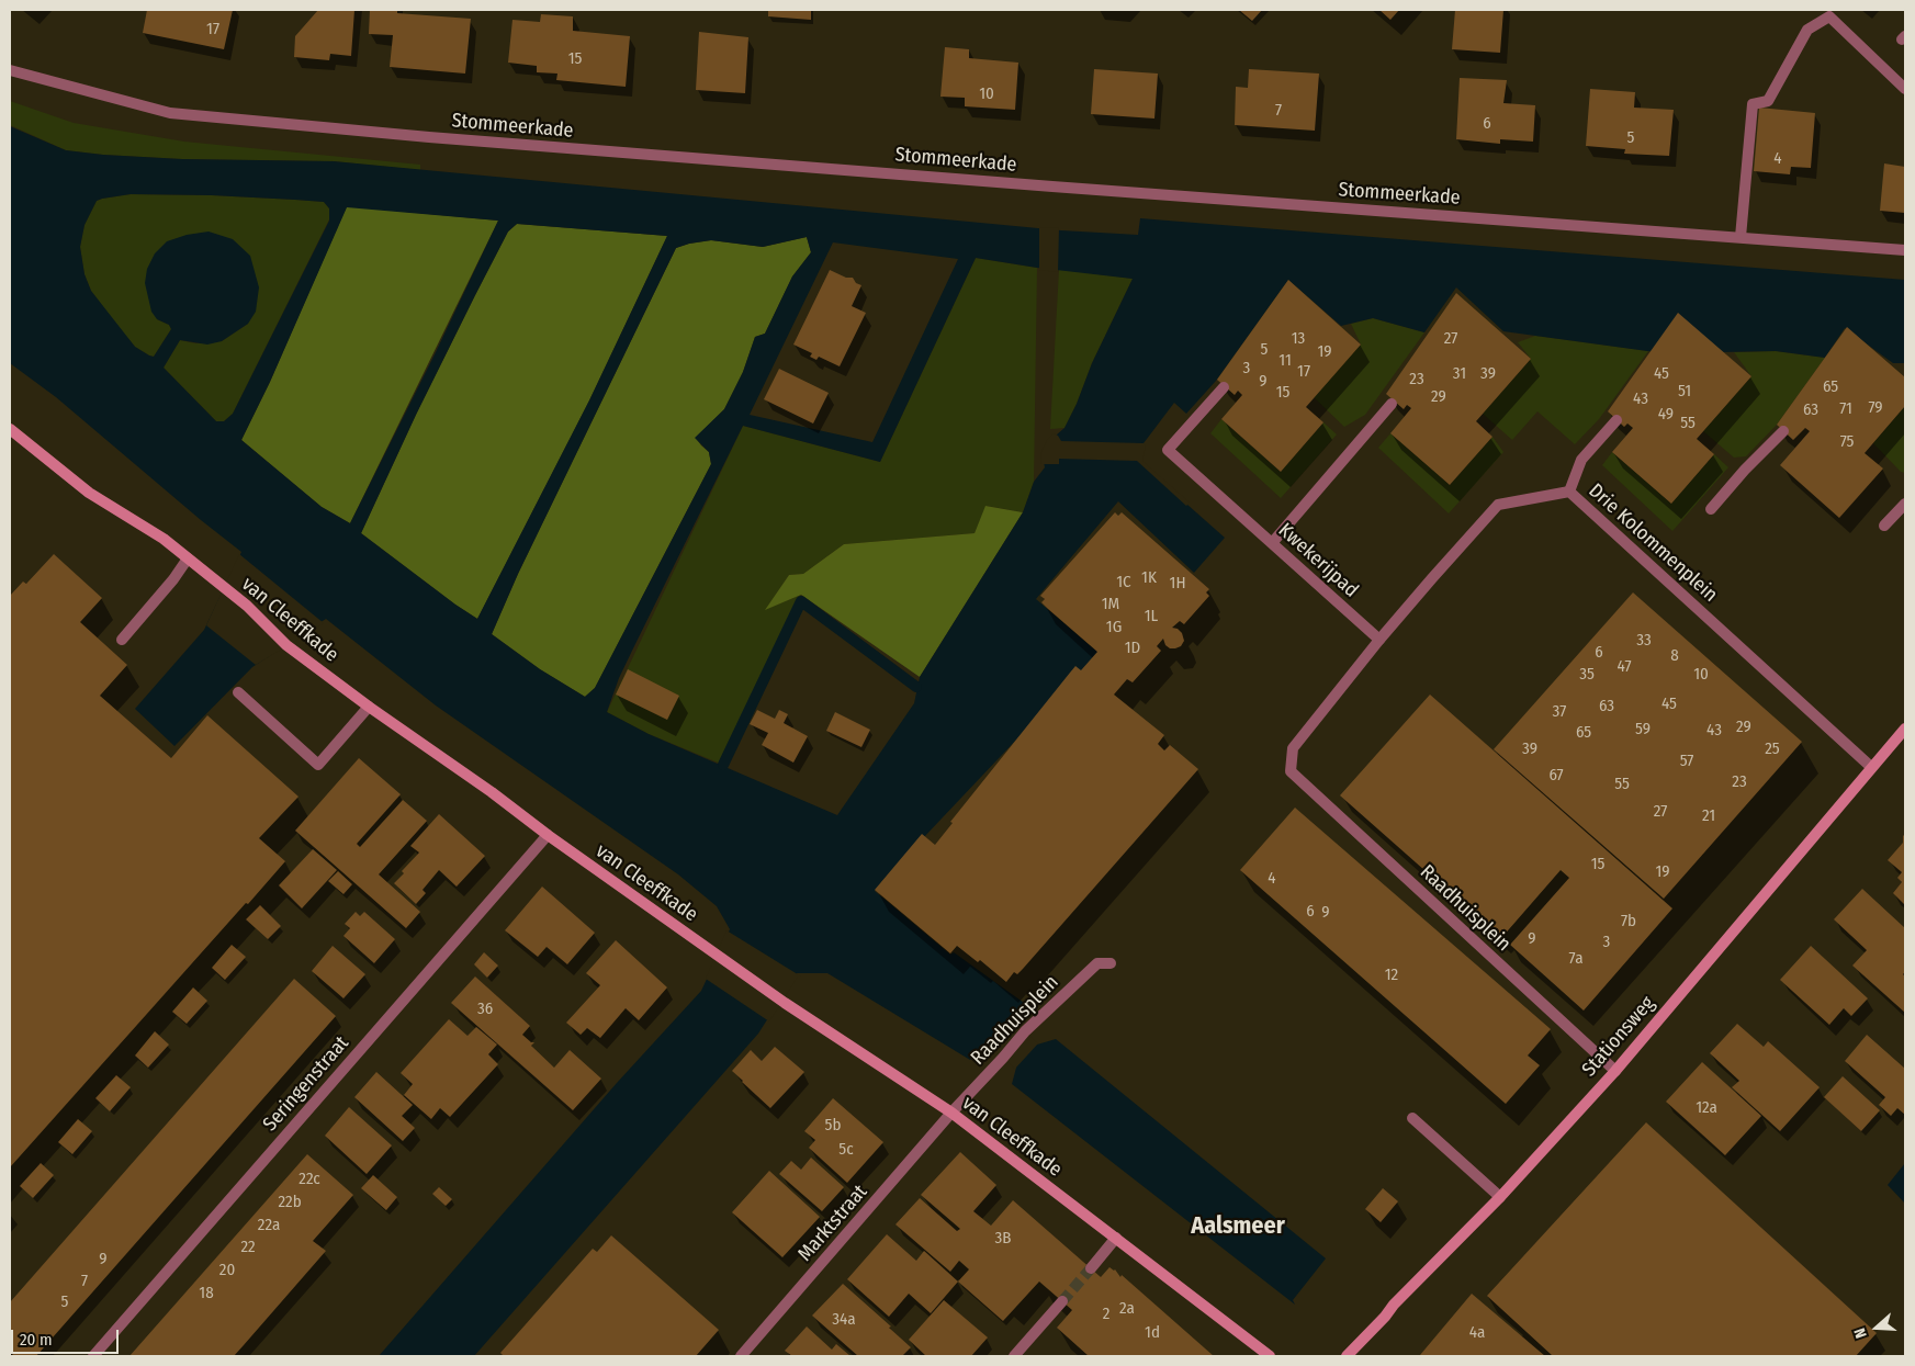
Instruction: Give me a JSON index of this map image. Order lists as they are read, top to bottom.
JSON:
{
  "streets": {
    "main road": ["van Cleeffkade", "Stationsweg"],
    "street": [
      "Stommeerkade",
      "Drie Kolommenplein",
      "Kwekerijpad",
      "Raadhuisplein",
      "Seringenstraat",
      "Marktstraat"
    ]
  },
  "crossings": [
    ["Drie Kolommenplein", "Kwekerijpad"],
    ["Drie Kolommenplein", "Raadhuisplein"],
    ["Drie Kolommenplein", "Stationsweg"],
    ["van Cleeffkade", "Raadhuisplein"],
    ["van Cleeffkade", "Seringenstraat"],
    ["van Cleeffkade", "Marktstraat"],
    ["Raadhuisplein", "Stationsweg"],
    ["Raadhuisplein", "Marktstraat"]
  ],
  "districts": ["Aalsmeer"],
  "house_numbers": [
    "17",
    "15",
    "10",
    "7",
    "6",
    "5",
    "4",
    "13",
    "27",
    "5",
    "19",
    "11",
    "3",
    "17",
    "31",
    "39",
    "45",
    "23",
    "9",
    "65",
    "51",
    "15",
    "29",
    "43",
    "79",
    "71",
    "63",
    "49",
    "55",
    "75",
    "1K",
    "1C",
    "1H",
    "1M",
    "1L",
    "1G",
    "33",
    "1D",
    "6",
    "8",
    "47",
    "35",
    "10",
    "45",
    "63",
    "37",
    "29",
    "59",
    "43",
    "65",
    "39",
    "25",
    "57",
    "67",
    "23",
    "55",
    "27",
    "21",
    "15",
    "19",
    "4",
    "6",
    "9",
    "7b",
    "9",
    "3",
    "7a",
    "12",
    "36",
    "12a",
    "5b",
    "5c",
    "22c",
    "22b",
    "22a",
    "3B",
    "22",
    "9",
    "20",
    "7",
    "18",
    "5",
    "2a",
    "2",
    "34a",
    "1d",
    "4a"
  ],
  "scale_bar": "20 m",
  "north": "left"
}
